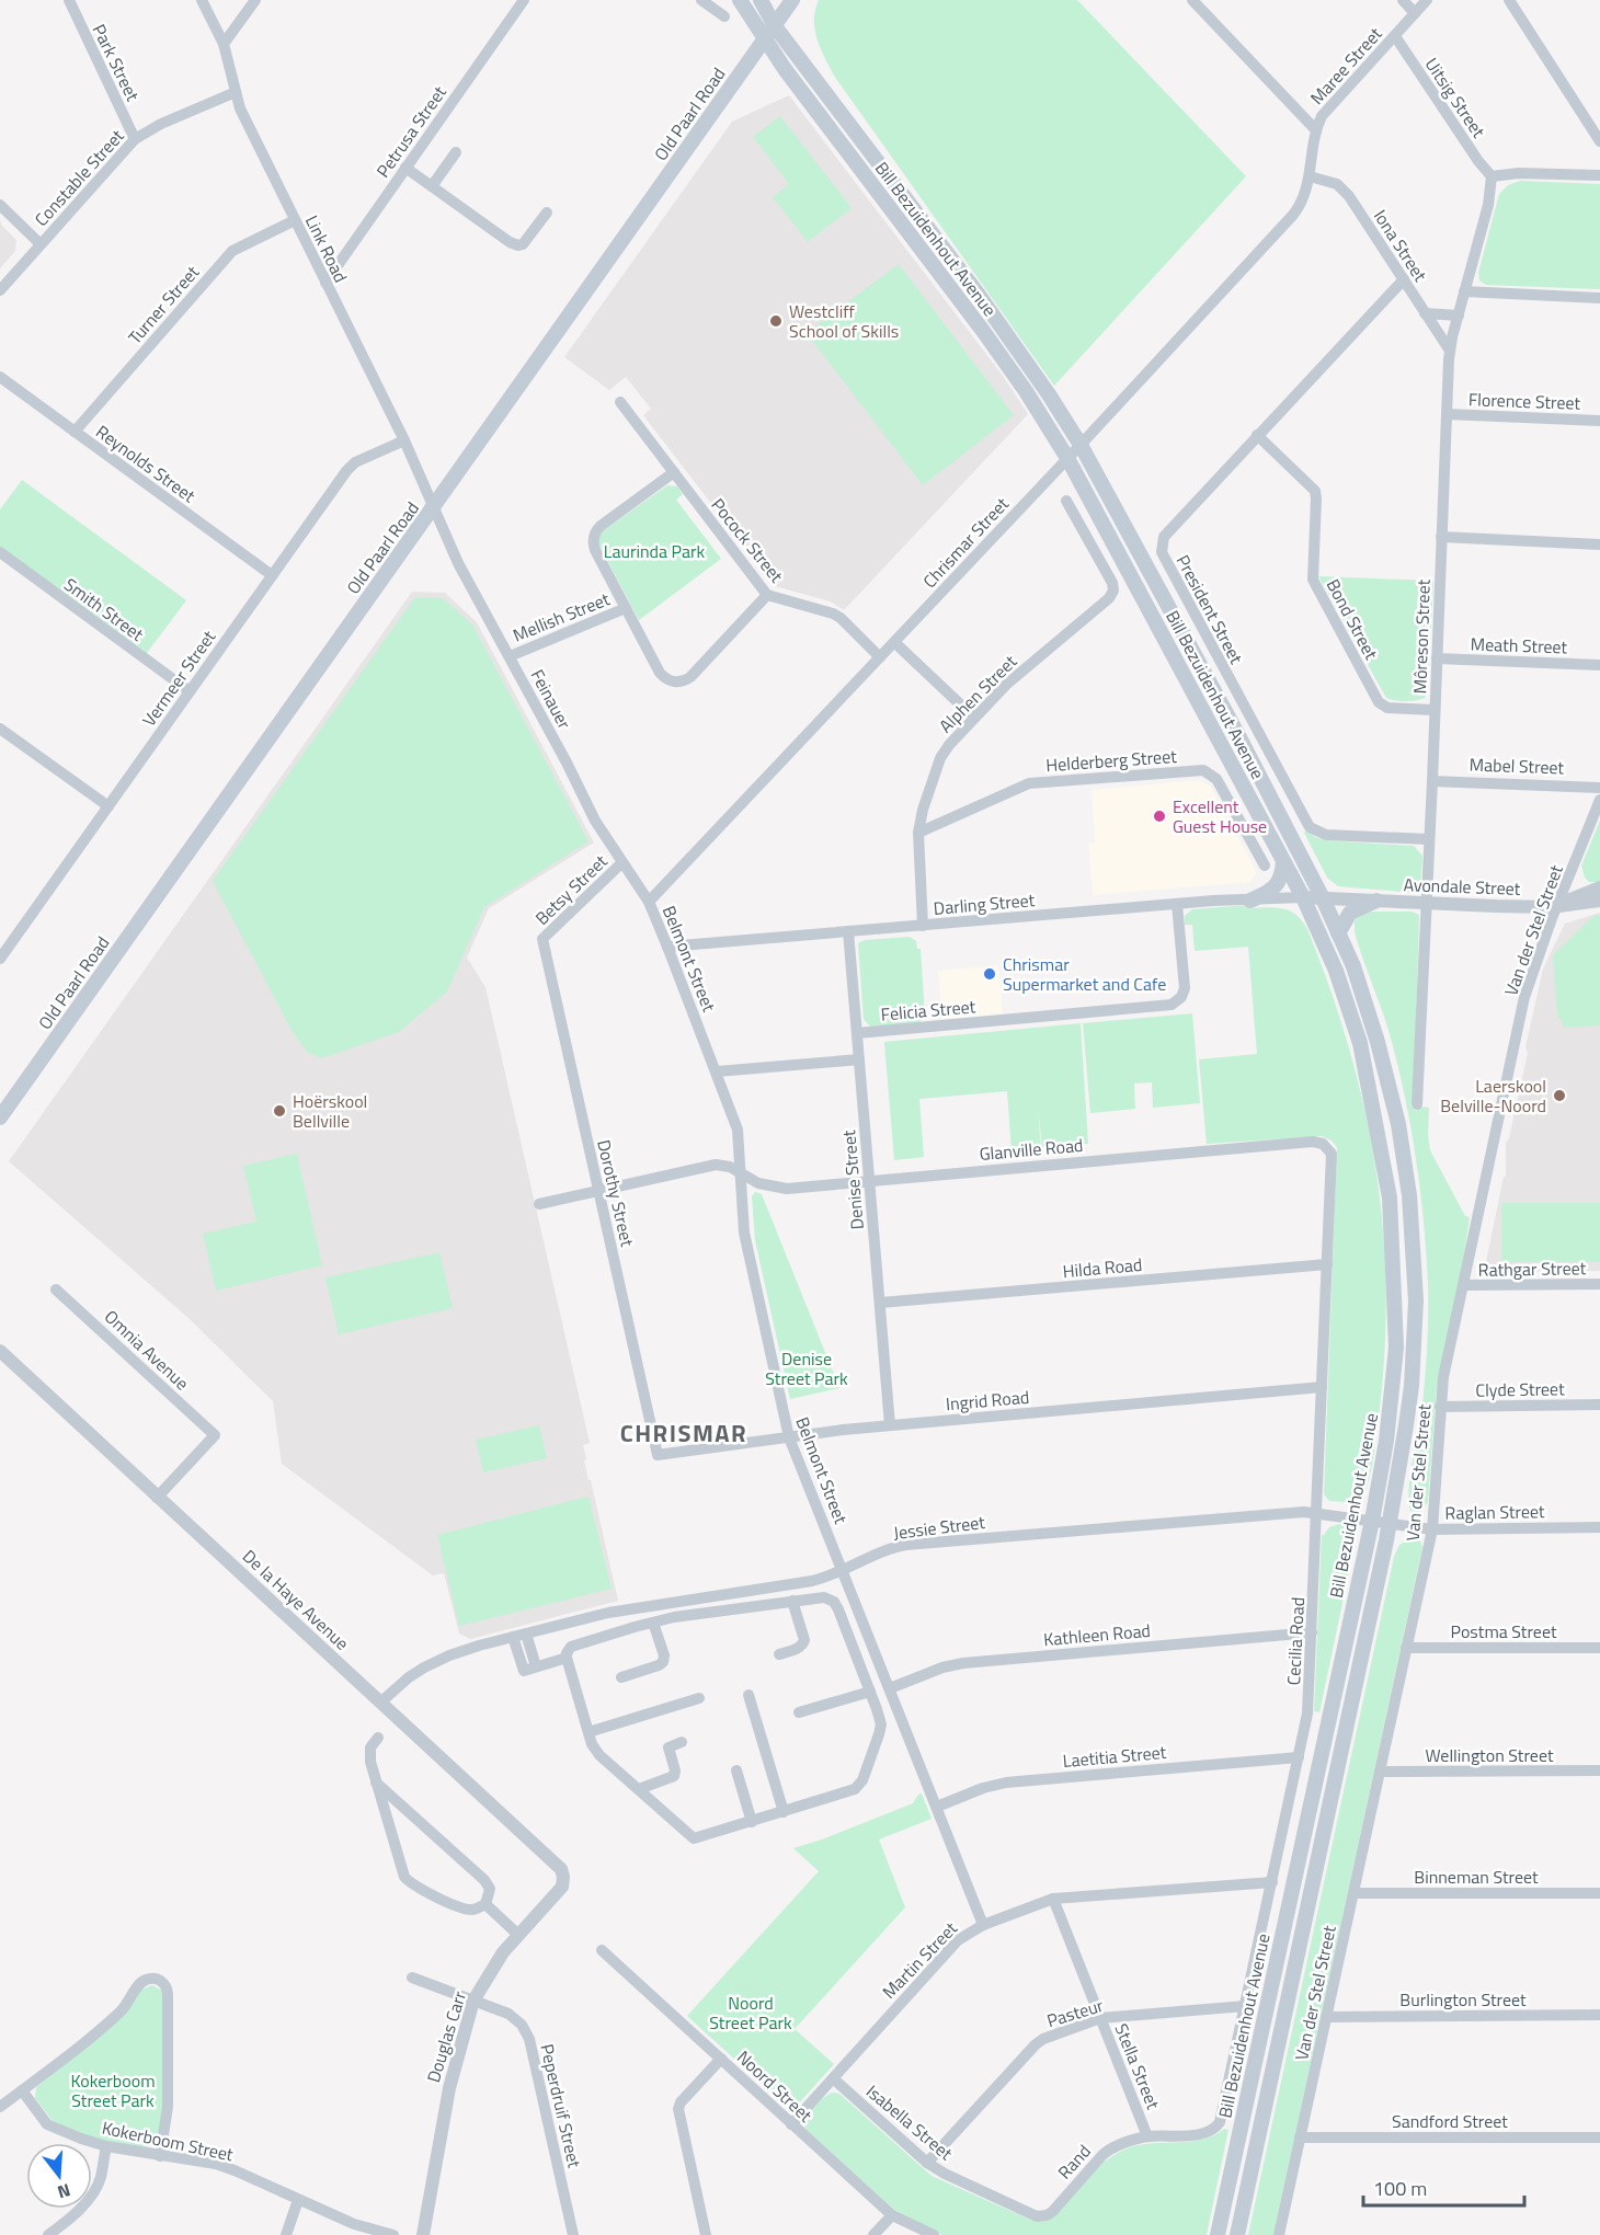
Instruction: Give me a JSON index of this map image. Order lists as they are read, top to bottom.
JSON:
{
  "streets": {
    "main road": ["Old Paarl Road", "Bill Bezuidenhout Avenue"],
    "street": [
      "Park Street",
      "Maree Street",
      "Uitsig Street",
      "Petrusa Street",
      "Constable Street",
      "Iona Street",
      "Link Road",
      "Turner Street",
      "Florence Street",
      "Reynolds Street",
      "Pocock Street",
      "Chrismar Street",
      "Smith Street",
      "President Street",
      "Mellish Street",
      "Bond Street",
      "Môreson Street",
      "Meath Street",
      "Vermeer Street",
      "Alphen Street",
      "Feinauer",
      "Helderberg Street",
      "Mabel Street",
      "Avondale Street",
      "Betsy Street",
      "Darling Street",
      "Van der Stel Street",
      "Belmont Street",
      "Felicia Street",
      "Glanville Road",
      "Denise Street",
      "Dorothy Street",
      "Hilda Road",
      "Rathgar Street",
      "Omnia Avenue",
      "Clyde Street",
      "Ingrid Road",
      "Raglan Street",
      "Jessie Street",
      "De la Haye Avenue",
      "Postma Street",
      "Kathleen Road",
      "Cecilia Road",
      "Wellington Street",
      "Laetitia Street",
      "Binneman Street",
      "Martin Street",
      "Burlington Street",
      "Pasteur",
      "Douglas Carr",
      "Stella Street",
      "Noord Street",
      "Peperdruif Street",
      "Sandford Street",
      "Isabella Street",
      "Kokerboom Street",
      "Rand"
    ]
  },
  "crossings": [
    ["Park Street", "Constable Street"],
    ["Maree Street", "Uitsig Street"],
    ["Maree Street", "Iona Street"],
    ["Maree Street", "Chrismar Street"],
    ["Uitsig Street", "Môreson Street"],
    ["Old Paarl Road", "Bill Bezuidenhout Avenue"],
    ["Old Paarl Road", "Link Road"],
    ["Old Paarl Road", "Feinauer"],
    ["Petrusa Street", "Link Road"],
    ["Constable Street", "Link Road"],
    ["Bill Bezuidenhout Avenue", "Chrismar Street"],
    ["Bill Bezuidenhout Avenue", "Avondale Street"],
    ["Bill Bezuidenhout Avenue", "Darling Street"],
    ["Bill Bezuidenhout Avenue", "Raglan Street"],
    ["Bill Bezuidenhout Avenue", "Jessie Street"],
    ["Iona Street", "President Street"],
    ["Iona Street", "Môreson Street"],
    ["Link Road", "Turner Street"],
    ["Link Road", "Vermeer Street"],
    ["Link Road", "Feinauer"],
    ["Turner Street", "Reynolds Street"],
    ["Florence Street", "Môreson Street"],
    ["Reynolds Street", "Vermeer Street"],
    ["Pocock Street", "Chrismar Street"],
    ["Chrismar Street", "Feinauer"],
    ["Chrismar Street", "Belmont Street"],
    ["Smith Street", "Vermeer Street"],
    ["President Street", "Bond Street"],
    ["President Street", "Môreson Street"],
    ["Mellish Street", "Feinauer"],
    ["Bond Street", "Môreson Street"],
    ["Môreson Street", "Meath Street"],
    ["Môreson Street", "Mabel Street"],
    ["Môreson Street", "Avondale Street"],
    ["Alphen Street", "Helderberg Street"],
    ["Alphen Street", "Darling Street"],
    ["Feinauer", "Betsy Street"],
    ["Feinauer", "Belmont Street"],
    ["Avondale Street", "Darling Street"],
    ["Avondale Street", "Van der Stel Street"],
    ["Betsy Street", "Dorothy Street"],
    ["Darling Street", "Belmont Street"],
    ["Darling Street", "Felicia Street"],
    ["Darling Street", "Denise Street"],
    ["Van der Stel Street", "Rathgar Street"],
    ["Van der Stel Street", "Clyde Street"],
    ["Van der Stel Street", "Raglan Street"],
    ["Van der Stel Street", "Postma Street"],
    ["Van der Stel Street", "Wellington Street"],
    ["Van der Stel Street", "Binneman Street"],
    ["Van der Stel Street", "Burlington Street"],
    ["Van der Stel Street", "Sandford Street"],
    ["Belmont Street", "Glanville Road"],
    ["Belmont Street", "Ingrid Road"],
    ["Belmont Street", "Jessie Street"],
    ["Belmont Street", "Kathleen Road"],
    ["Belmont Street", "Laetitia Street"],
    ["Belmont Street", "Martin Street"],
    ["Felicia Street", "Denise Street"],
    ["Glanville Road", "Denise Street"],
    ["Glanville Road", "Dorothy Street"],
    ["Glanville Road", "Cecilia Road"],
    ["Denise Street", "Hilda Road"],
    ["Denise Street", "Ingrid Road"],
    ["Dorothy Street", "Ingrid Road"],
    ["Hilda Road", "Cecilia Road"],
    ["Omnia Avenue", "De la Haye Avenue"],
    ["Ingrid Road", "Cecilia Road"],
    ["Raglan Street", "Jessie Street"],
    ["Jessie Street", "De la Haye Avenue"],
    ["Jessie Street", "Cecilia Road"],
    ["De la Haye Avenue", "Douglas Carr"],
    ["Kathleen Road", "Cecilia Road"],
    ["Cecilia Road", "Laetitia Street"],
    ["Cecilia Road", "Martin Street"],
    ["Cecilia Road", "Pasteur"],
    ["Cecilia Road", "Rand"],
    ["Martin Street", "Stella Street"],
    ["Martin Street", "Noord Street"],
    ["Martin Street", "Isabella Street"],
    ["Pasteur", "Stella Street"],
    ["Pasteur", "Isabella Street"],
    ["Douglas Carr", "Peperdruif Street"],
    ["Stella Street", "Rand"],
    ["Isabella Street", "Rand"]
  ],
  "districts": ["CHRISMAR"],
  "parks": [
    "Laurinda Park",
    "Denise Street Park",
    "Noord Street Park",
    "Kokerboom Street Park"
  ],
  "places": [
    "Westcliff School of Skills",
    "Excellent Guest House",
    "Chrismar Supermarket and Cafe",
    "Laerskool Belville-Noord",
    "Hoërskool Bellville"
  ],
  "scale_bar": "100 m",
  "north": "bottom"
}
